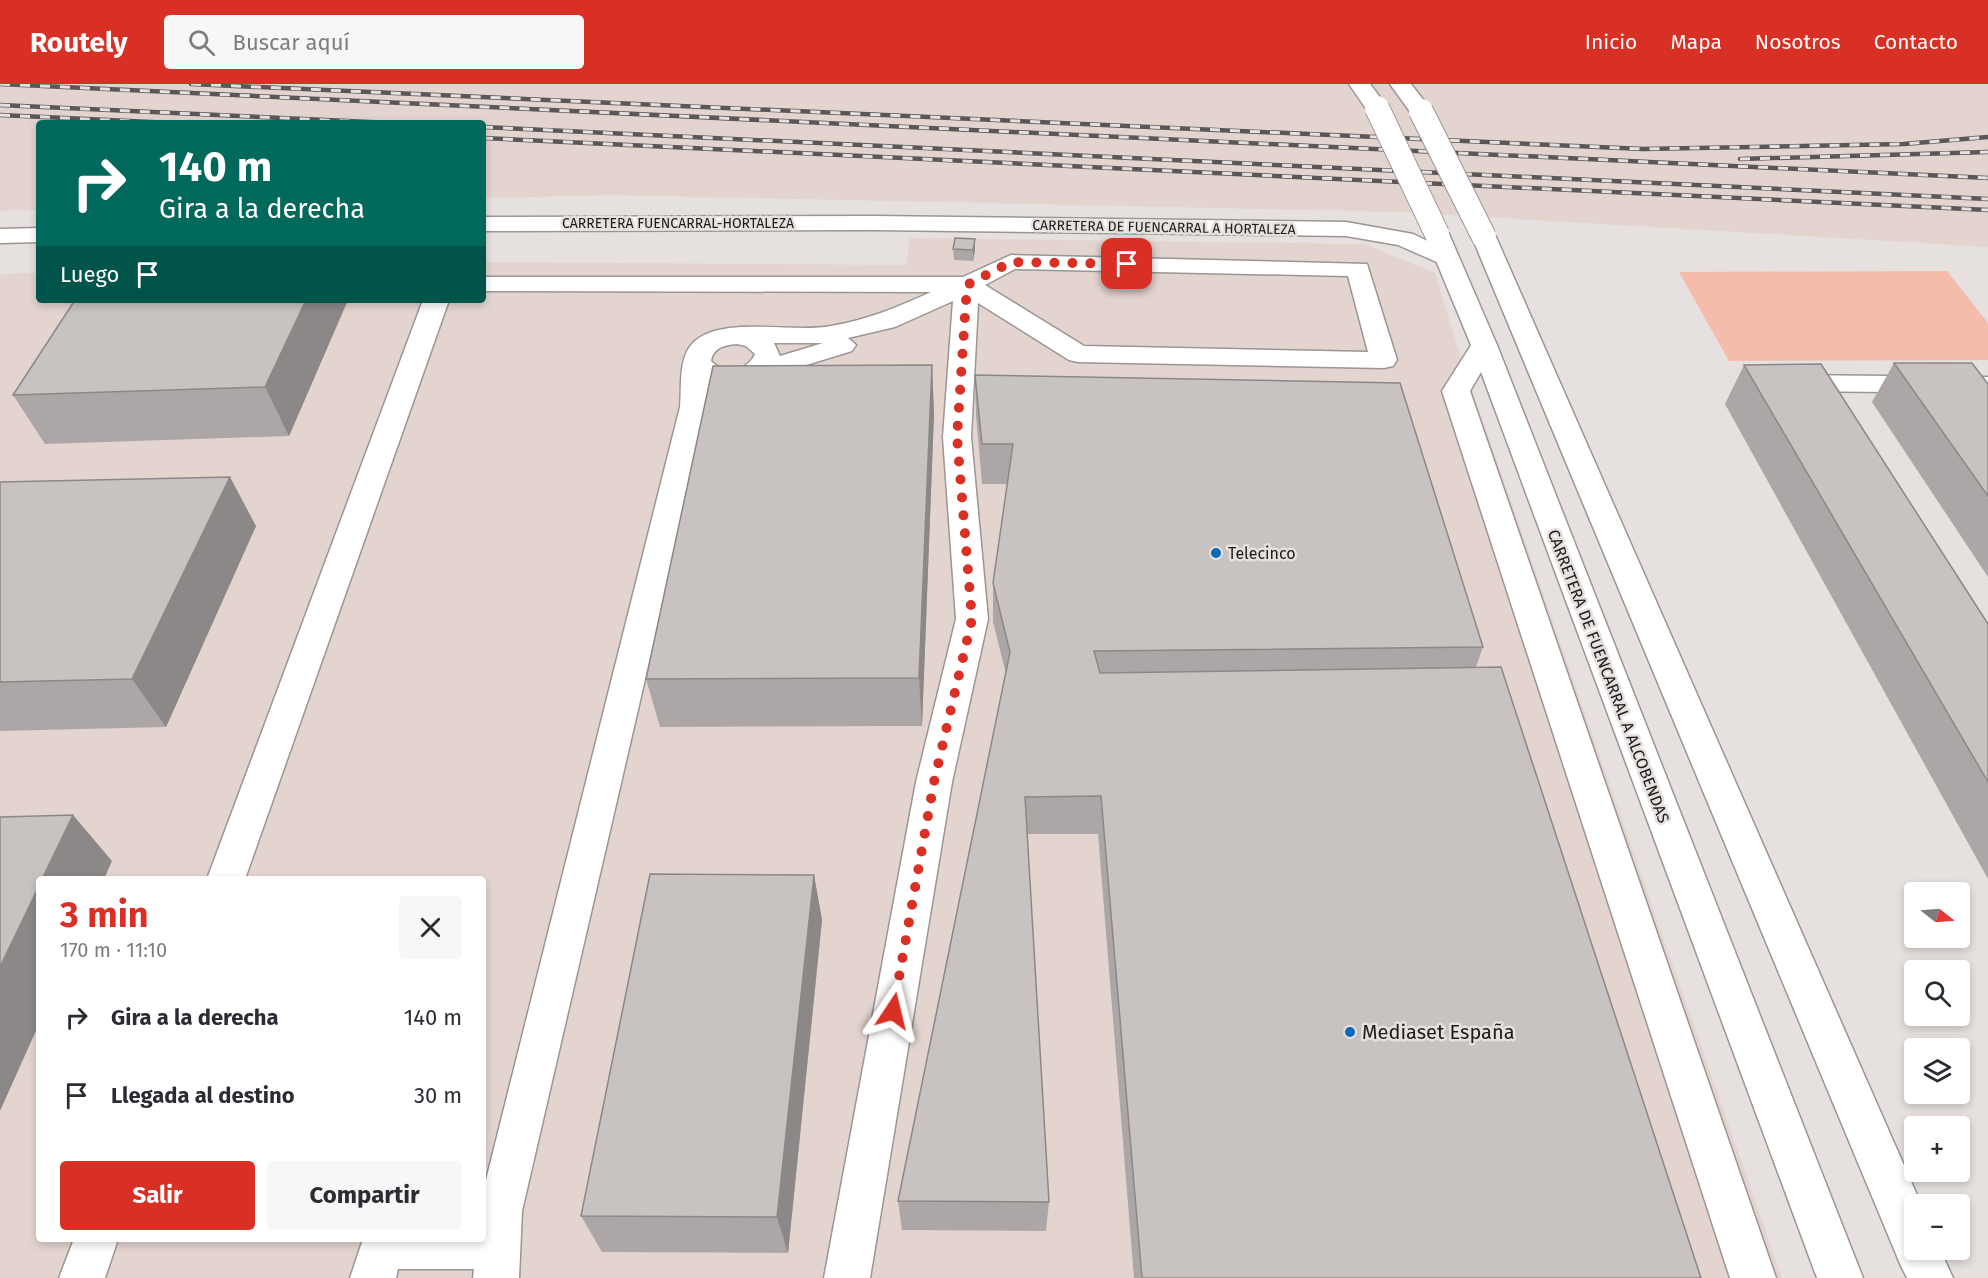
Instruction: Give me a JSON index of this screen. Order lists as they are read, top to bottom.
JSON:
{
  "streets": {
    "main road": ["CARRETERA FUENCARRAL-HORTALEZA", "CARRETERA DE FUENCARRAL A HORTALEZA", "CARRETERA DE FUENCARRAL A ALCOBENDAS"]
  },
  "crossings": [
    ["CARRETERA FUENCARRAL-HORTALEZA", "CARRETERA DE FUENCARRAL A HORTALEZA"],
    ["CARRETERA DE FUENCARRAL A HORTALEZA", "CARRETERA DE FUENCARRAL A ALCOBENDAS"]
  ],
  "places": ["Telecinco", "Mediaset España"],
  "north": "right",
  "page": {
    "header": "Routely",
    "search": "Buscar aquí",
    "nav": [
      "Inicio",
      "Mapa",
      "Nosotros",
      "Contacto"
    ],
    "turn": ["140 m", "Gira a la derecha"],
    "then": "Luego",
    "heading": ["3 min", "170 m · 11:10"],
    "map_buttons": ["+", "−"],
    "list": [
      {
        "name": "Gira a la derecha",
        "value": "140 m"
      },
      {
        "name": "Llegada al destino",
        "value": "30 m"
      }
    ],
    "buttons": ["Salir", "Compartir"]
  }
}
